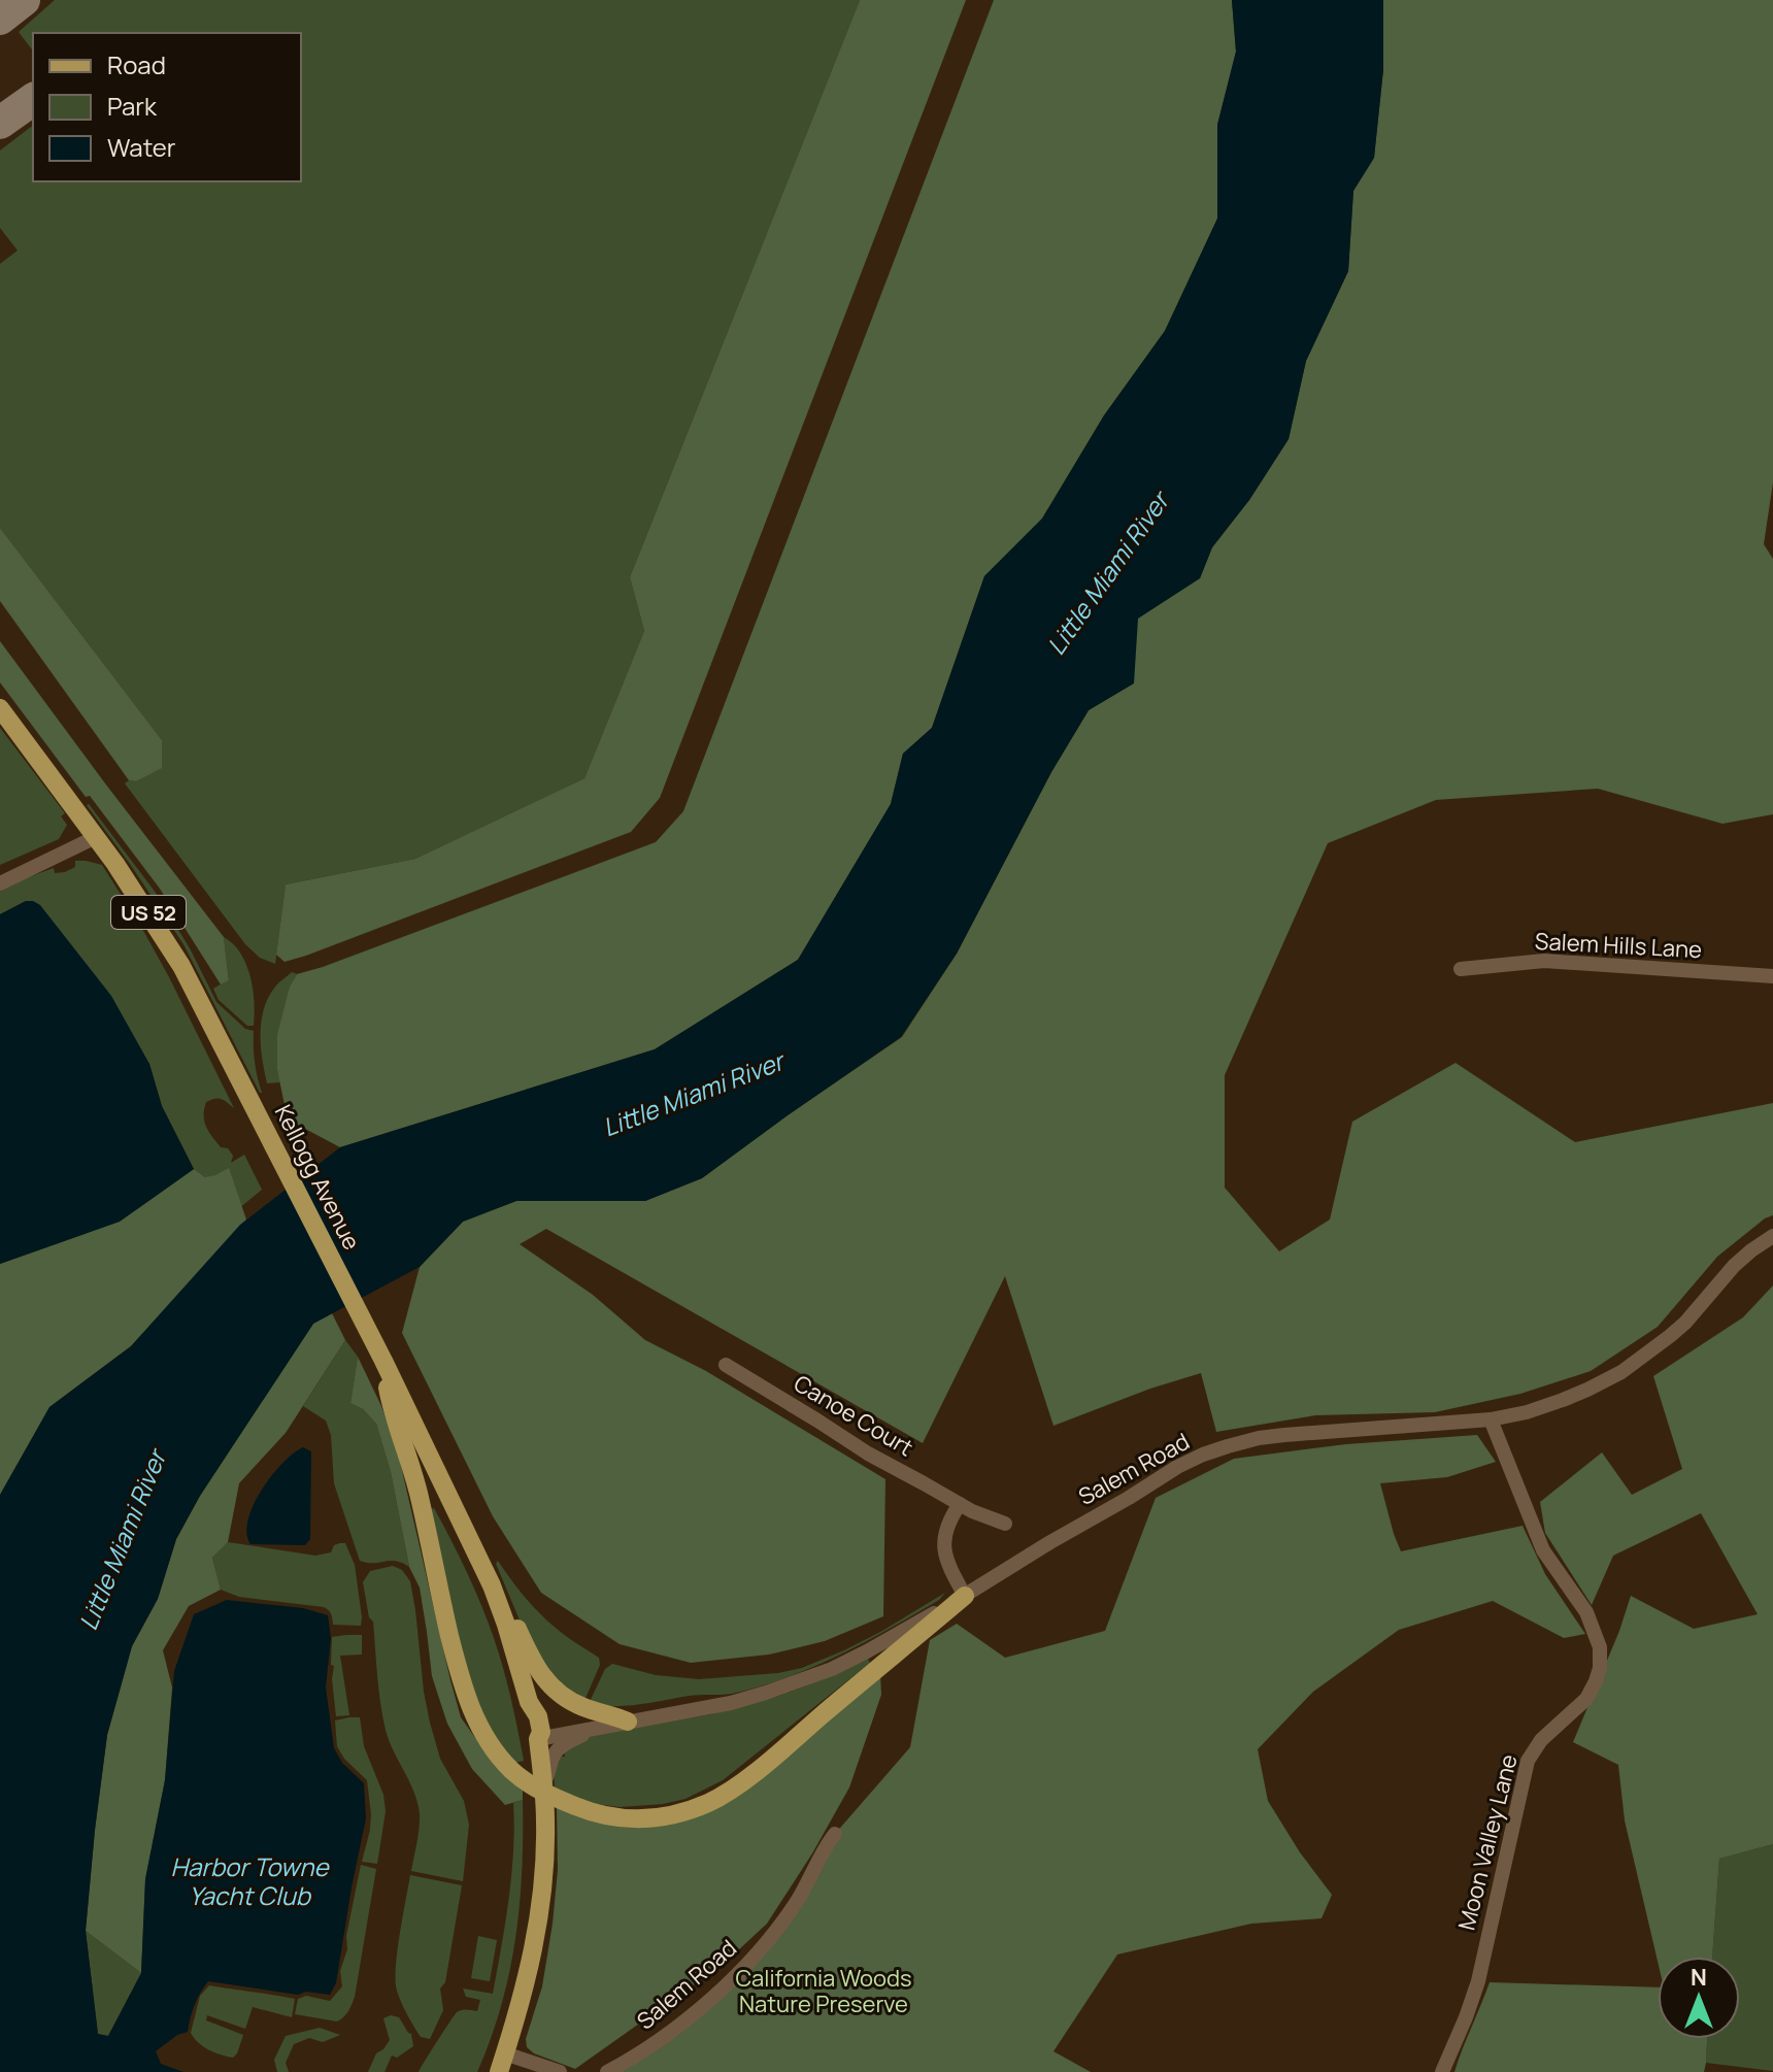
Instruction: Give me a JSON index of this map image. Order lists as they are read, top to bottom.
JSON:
{
  "streets": {
    "main road": ["US 52", "Kellogg Avenue"],
    "street": [
      "Salem Hills Lane",
      "Canoe Court",
      "Salem Road",
      "Moon Valley Lane"
    ]
  },
  "crossings": [
    ["Kellogg Avenue", "Salem Road"],
    ["Salem Road", "Moon Valley Lane"]
  ],
  "water": ["Little Miami River", "Harbor Towne Yacht Club"],
  "parks": ["California Woods Nature Preserve"],
  "legend": ["Road", "Park", "Water"],
  "north": "top"
}
